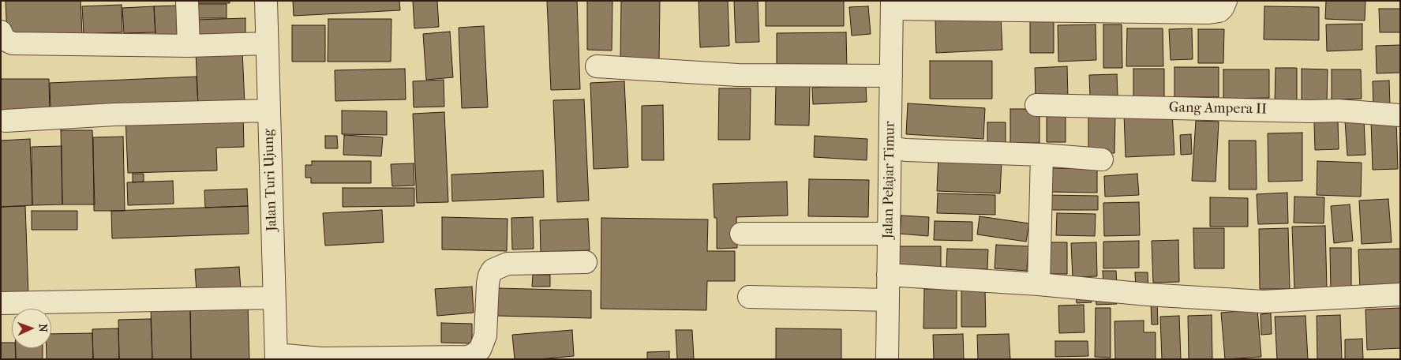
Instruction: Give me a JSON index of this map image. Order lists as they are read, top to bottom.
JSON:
{
  "streets": {
    "street": ["Gang Ampera II", "Jalan Turi Ujung", "Jalan Pelajar Timur"]
  },
  "north": "right"
}
